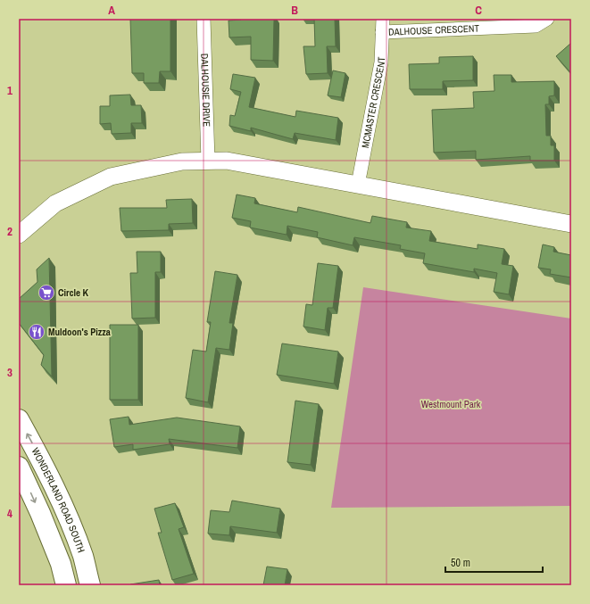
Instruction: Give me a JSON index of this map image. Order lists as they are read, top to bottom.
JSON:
{
  "streets": {
    "main road": ["WONDERLAND ROAD SOUTH"],
    "street": ["DALHOUSE CRESCENT", "DALHOUSIE DRIVE", "MCMASTER CRESCENT"]
  },
  "crossings": [
    ["DALHOUSE CRESCENT", "MCMASTER CRESCENT"]
  ],
  "parks": ["Westmount Park"],
  "places": {
    "supermarket": ["Circle K"],
    "restaurant": ["Muldoon's Pizza"]
  },
  "scale_bar": "50 m",
  "grid": {
    "columns": ["A", "B", "C"],
    "rows": [
      "1",
      "2",
      "3",
      "4"
    ]
  }
}
